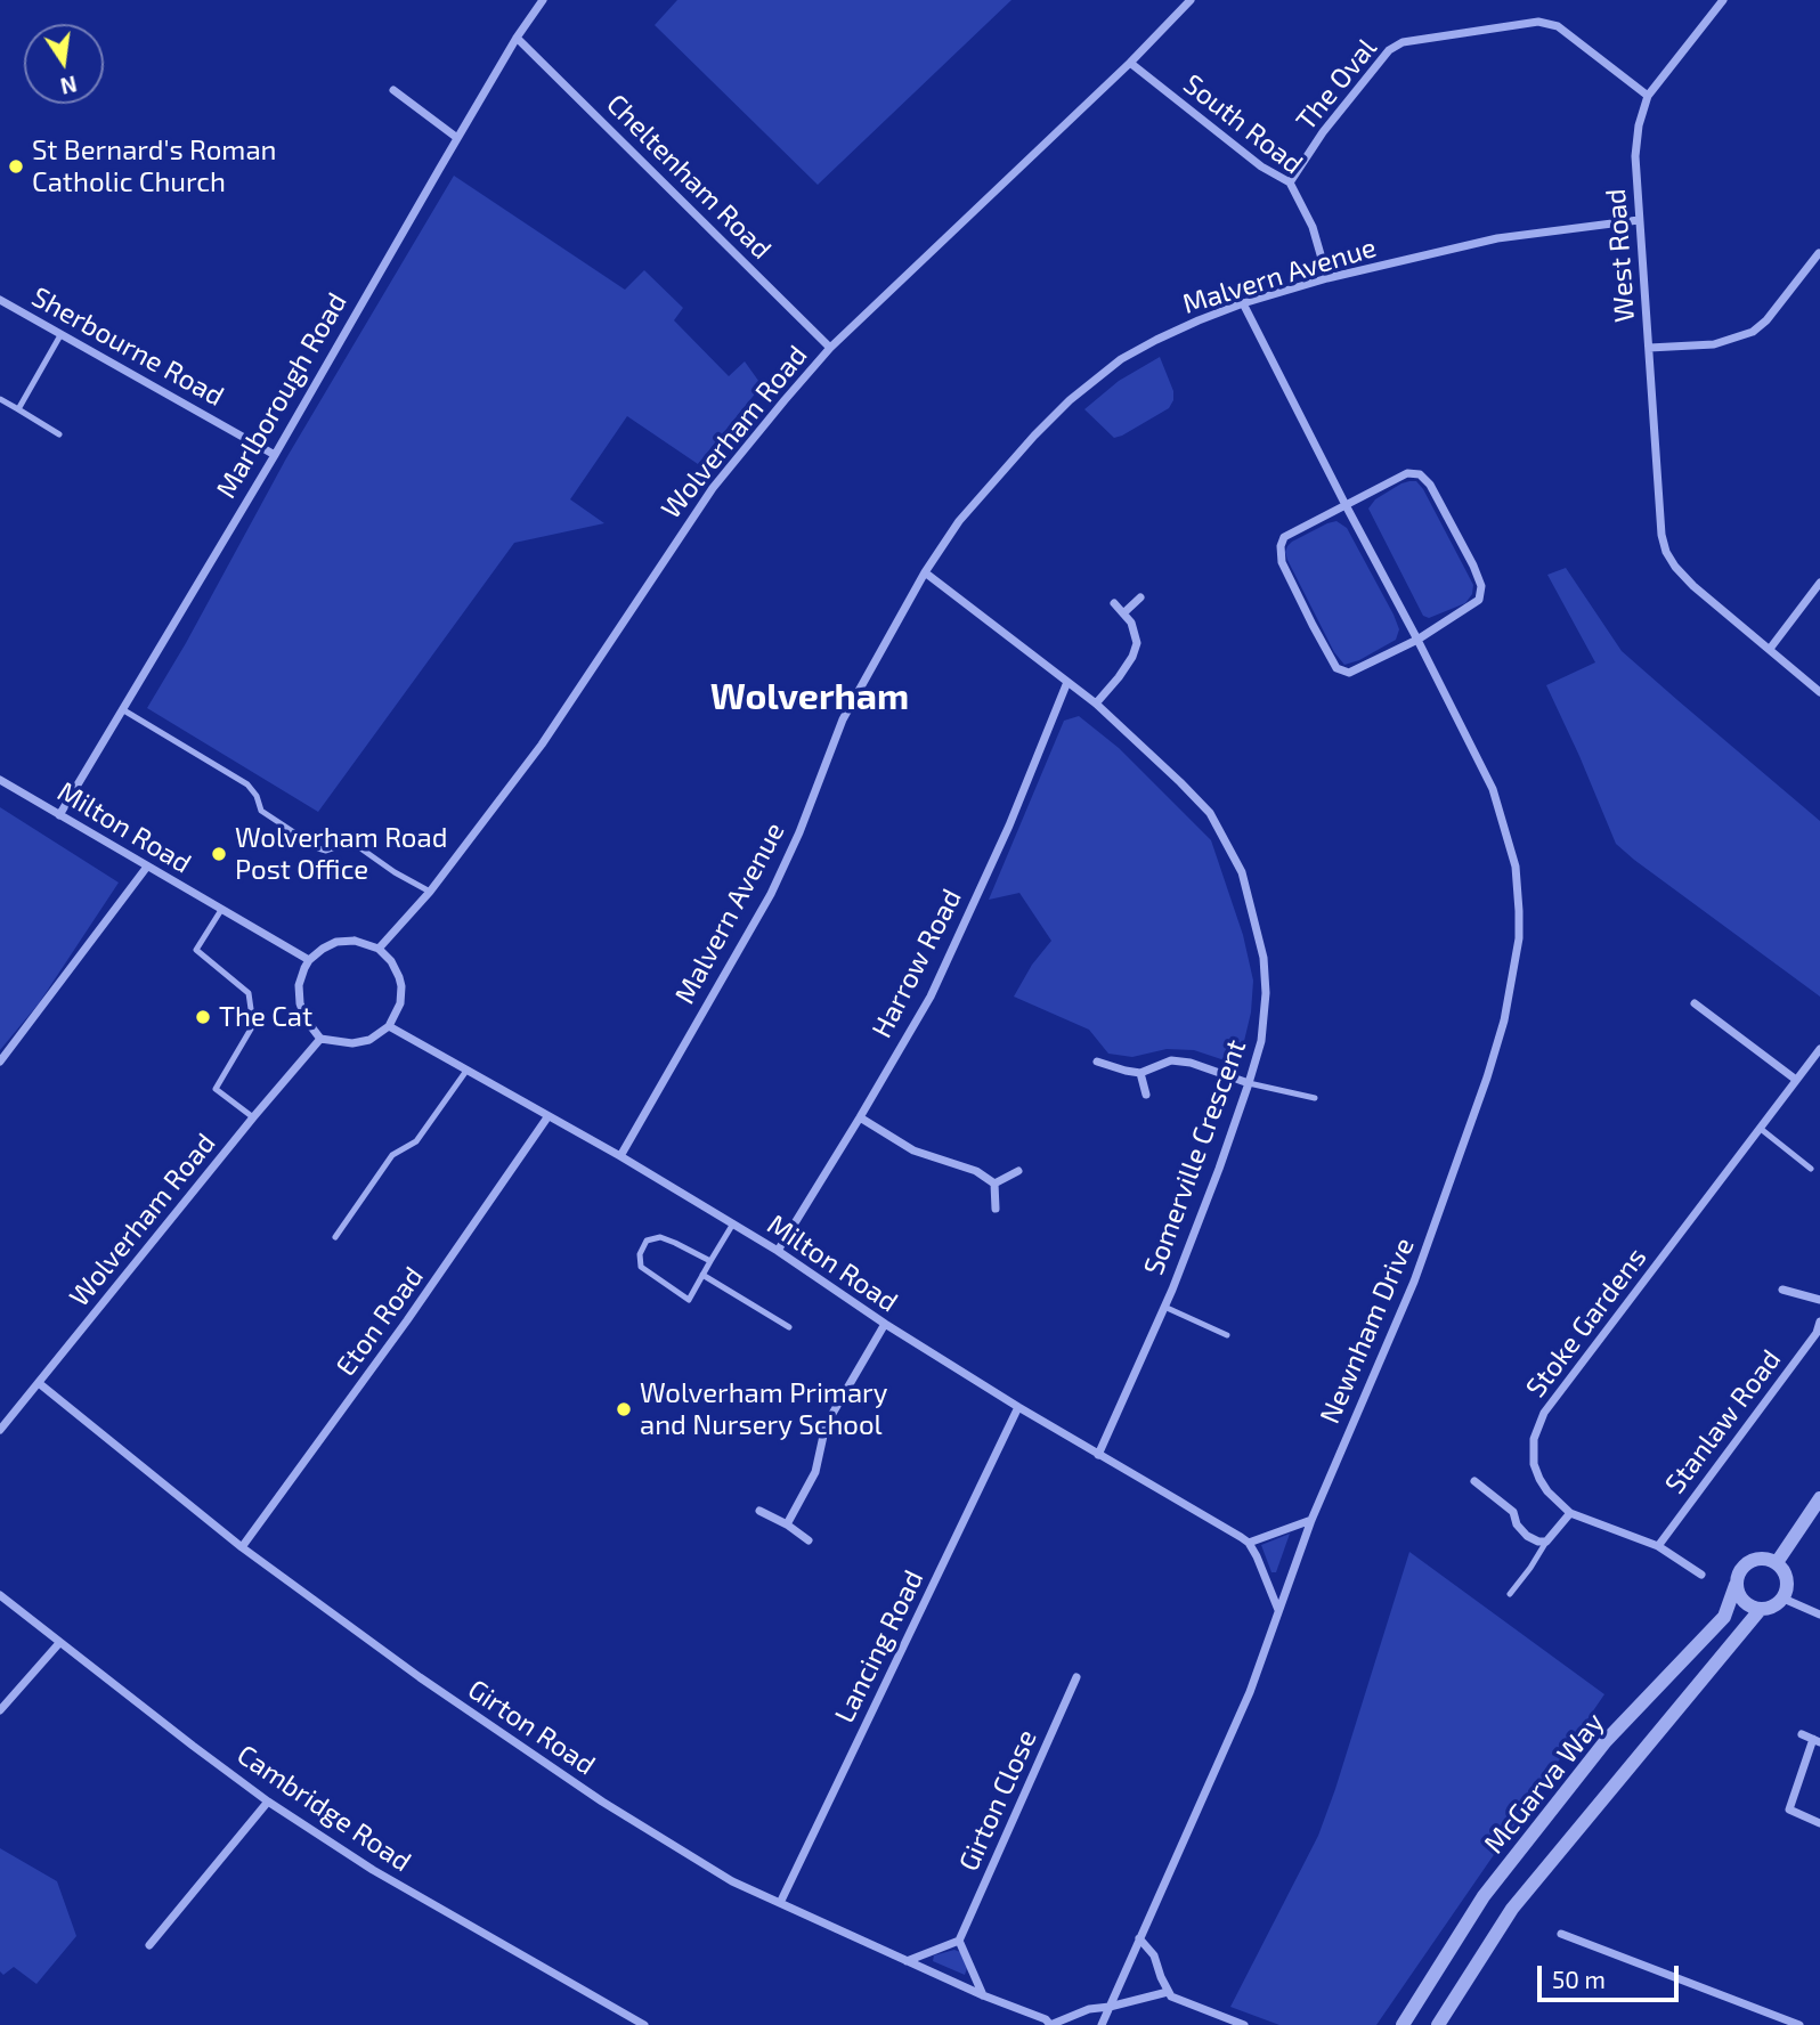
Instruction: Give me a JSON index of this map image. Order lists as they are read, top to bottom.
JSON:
{
  "streets": {
    "street": [
      "The Oval",
      "South Road",
      "Cheltenham Road",
      "West Road",
      "Malvern Avenue",
      "Sherbourne Road",
      "Marlborough Road",
      "Wolverham Road",
      "Milton Road",
      "Harrow Road",
      "Somerville Crescent",
      "Eton Road",
      "Stoke Gardens",
      "Newnham Drive",
      "Stanlaw Road",
      "Lancing Road",
      "Girton Road",
      "McGarva Way",
      "Girton Close",
      "Cambridge Road"
    ]
  },
  "crossings": [
    ["The Oval", "South Road"],
    ["The Oval", "West Road"],
    ["South Road", "Malvern Avenue"],
    ["South Road", "Wolverham Road"],
    ["Cheltenham Road", "Marlborough Road"],
    ["Cheltenham Road", "Wolverham Road"],
    ["West Road", "Malvern Avenue"],
    ["Malvern Avenue", "Milton Road"],
    ["Malvern Avenue", "Somerville Crescent"],
    ["Malvern Avenue", "Newnham Drive"],
    ["Sherbourne Road", "Marlborough Road"],
    ["Marlborough Road", "Milton Road"],
    ["Wolverham Road", "Milton Road"],
    ["Wolverham Road", "Girton Road"],
    ["Milton Road", "Harrow Road"],
    ["Milton Road", "Somerville Crescent"],
    ["Milton Road", "Eton Road"],
    ["Milton Road", "Lancing Road"],
    ["Harrow Road", "Somerville Crescent"],
    ["Eton Road", "Girton Road"],
    ["Stoke Gardens", "Stanlaw Road"],
    ["Newnham Drive", "Girton Road"],
    ["Lancing Road", "Girton Road"]
  ],
  "districts": ["Wolverham"],
  "places": [
    "St Bernard's Roman Catholic Church",
    "Wolverham Road Post Office",
    "The Cat",
    "Wolverham Primary and Nursery School"
  ],
  "scale_bar": "50 m",
  "north": "bottom"
}
